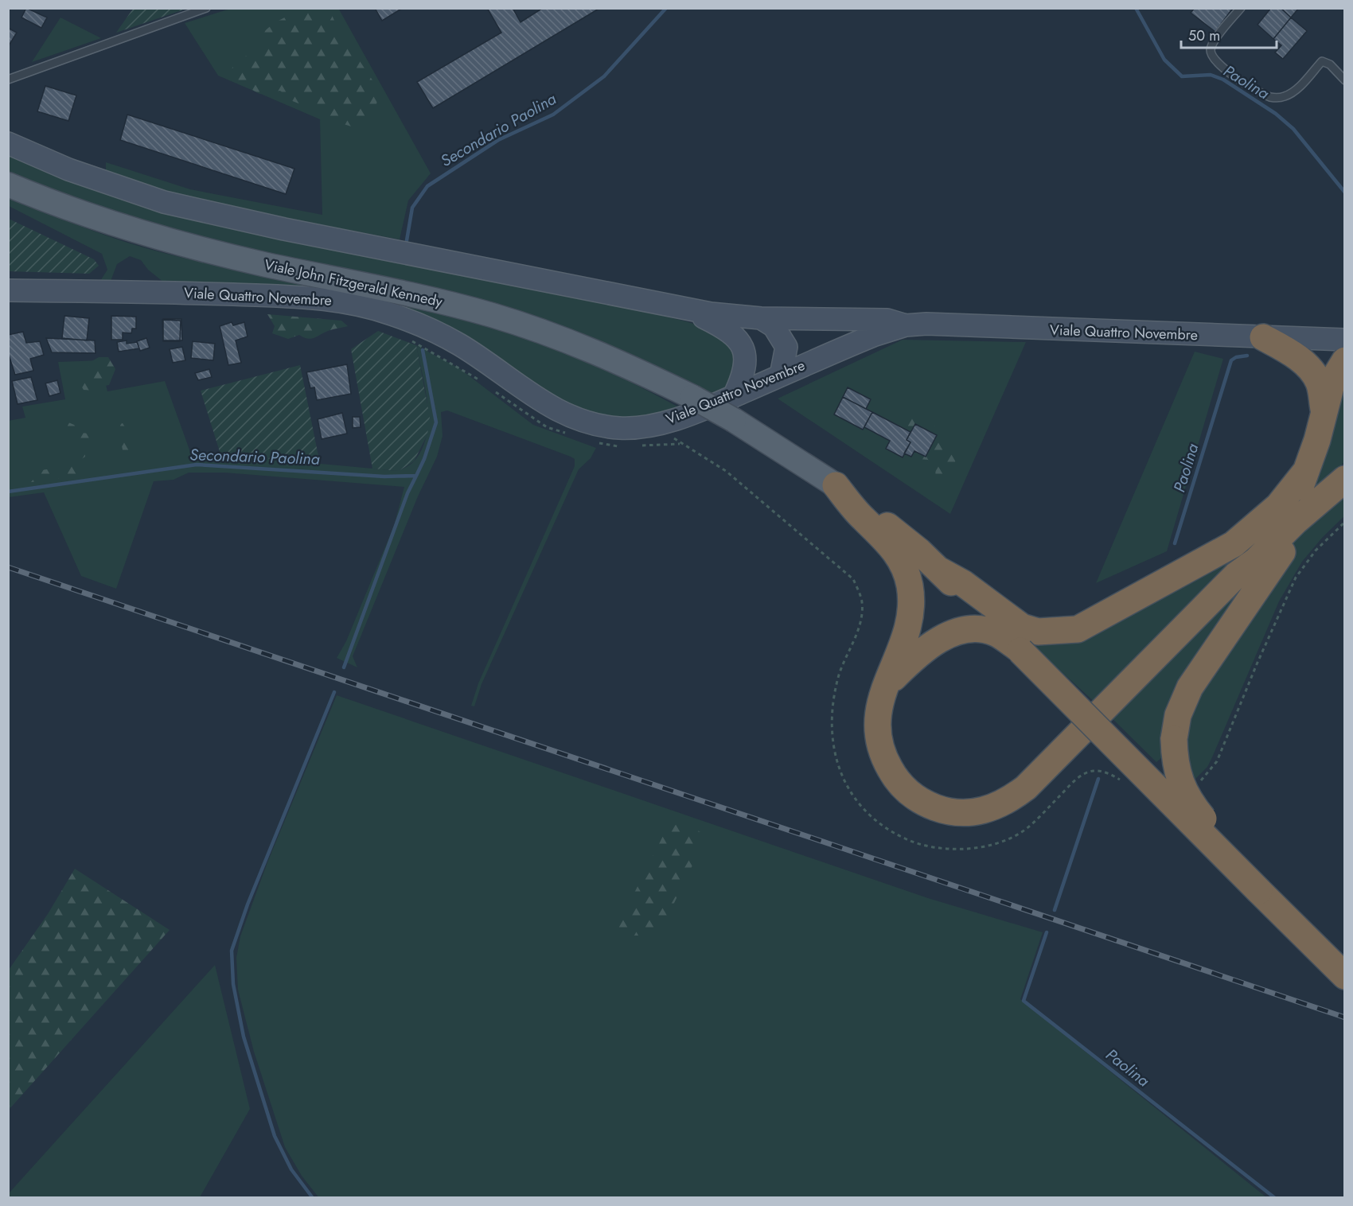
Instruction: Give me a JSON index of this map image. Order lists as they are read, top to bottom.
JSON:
{
  "streets": {
    "main road": ["Viale John Fitzgerald Kennedy", "Viale Quattro Novembre"]
  },
  "water": ["Paolina", "Secondario Paolina"],
  "scale_bar": "50 m"
}
